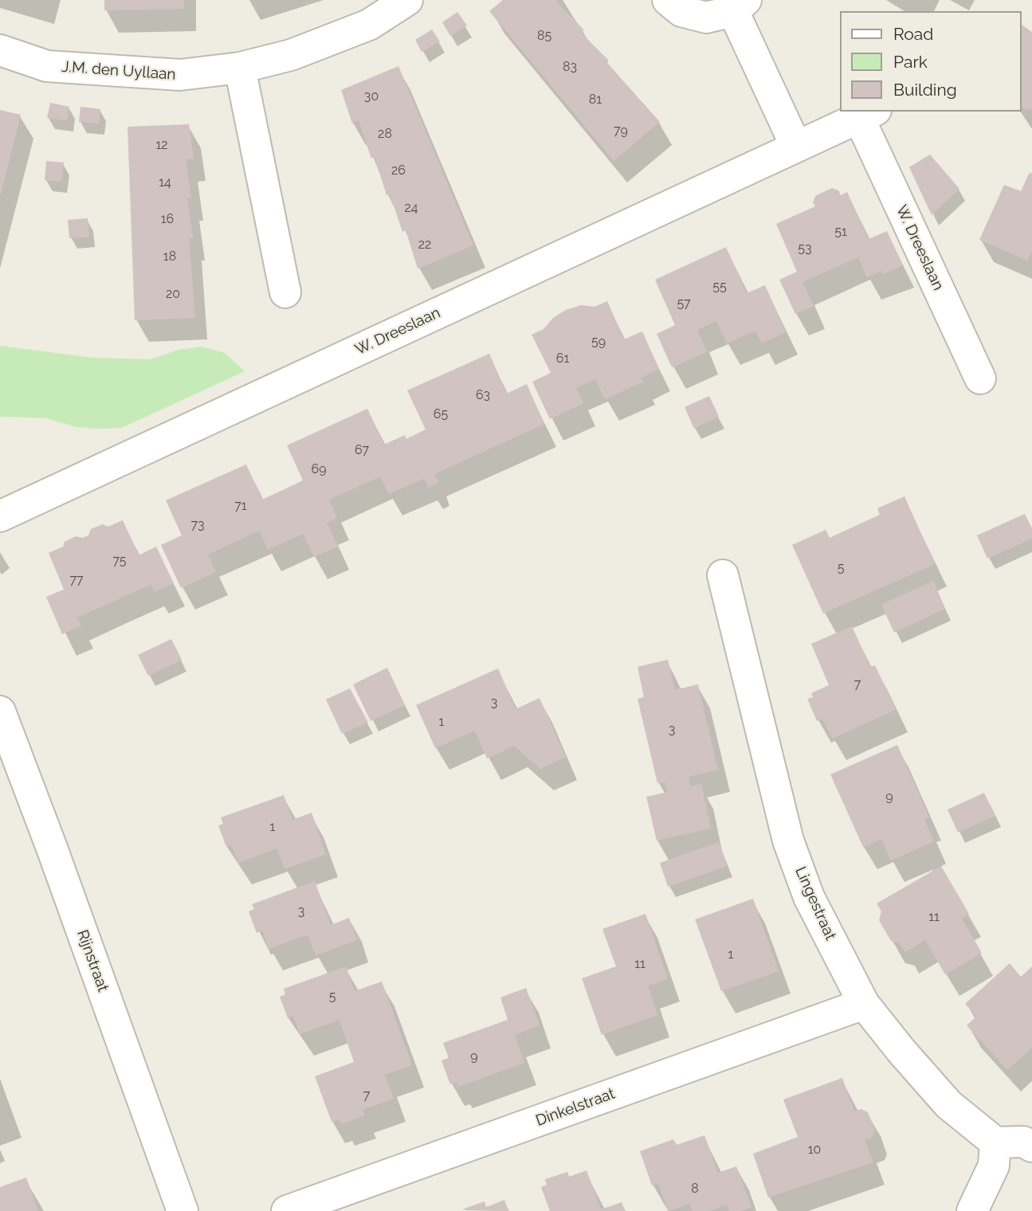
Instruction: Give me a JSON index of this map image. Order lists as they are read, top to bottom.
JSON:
{
  "streets": {
    "street": [
      "J.M. den Uyllaan",
      "W. Dreeslaan",
      "Lingestraat",
      "Rijnstraat",
      "Dinkelstraat"
    ]
  },
  "crossings": [
    ["Lingestraat", "Dinkelstraat"]
  ],
  "house_numbers": [
    "85",
    "83",
    "30",
    "81",
    "79",
    "28",
    "12",
    "26",
    "14",
    "24",
    "16",
    "51",
    "22",
    "53",
    "18",
    "55",
    "20",
    "57",
    "59",
    "61",
    "63",
    "65",
    "67",
    "69",
    "71",
    "73",
    "75",
    "5",
    "77",
    "7",
    "3",
    "1",
    "3",
    "9",
    "1",
    "3",
    "11",
    "1",
    "11",
    "5",
    "9",
    "7",
    "10",
    "8"
  ],
  "legend": ["Road", "Park", "Building"]
}
